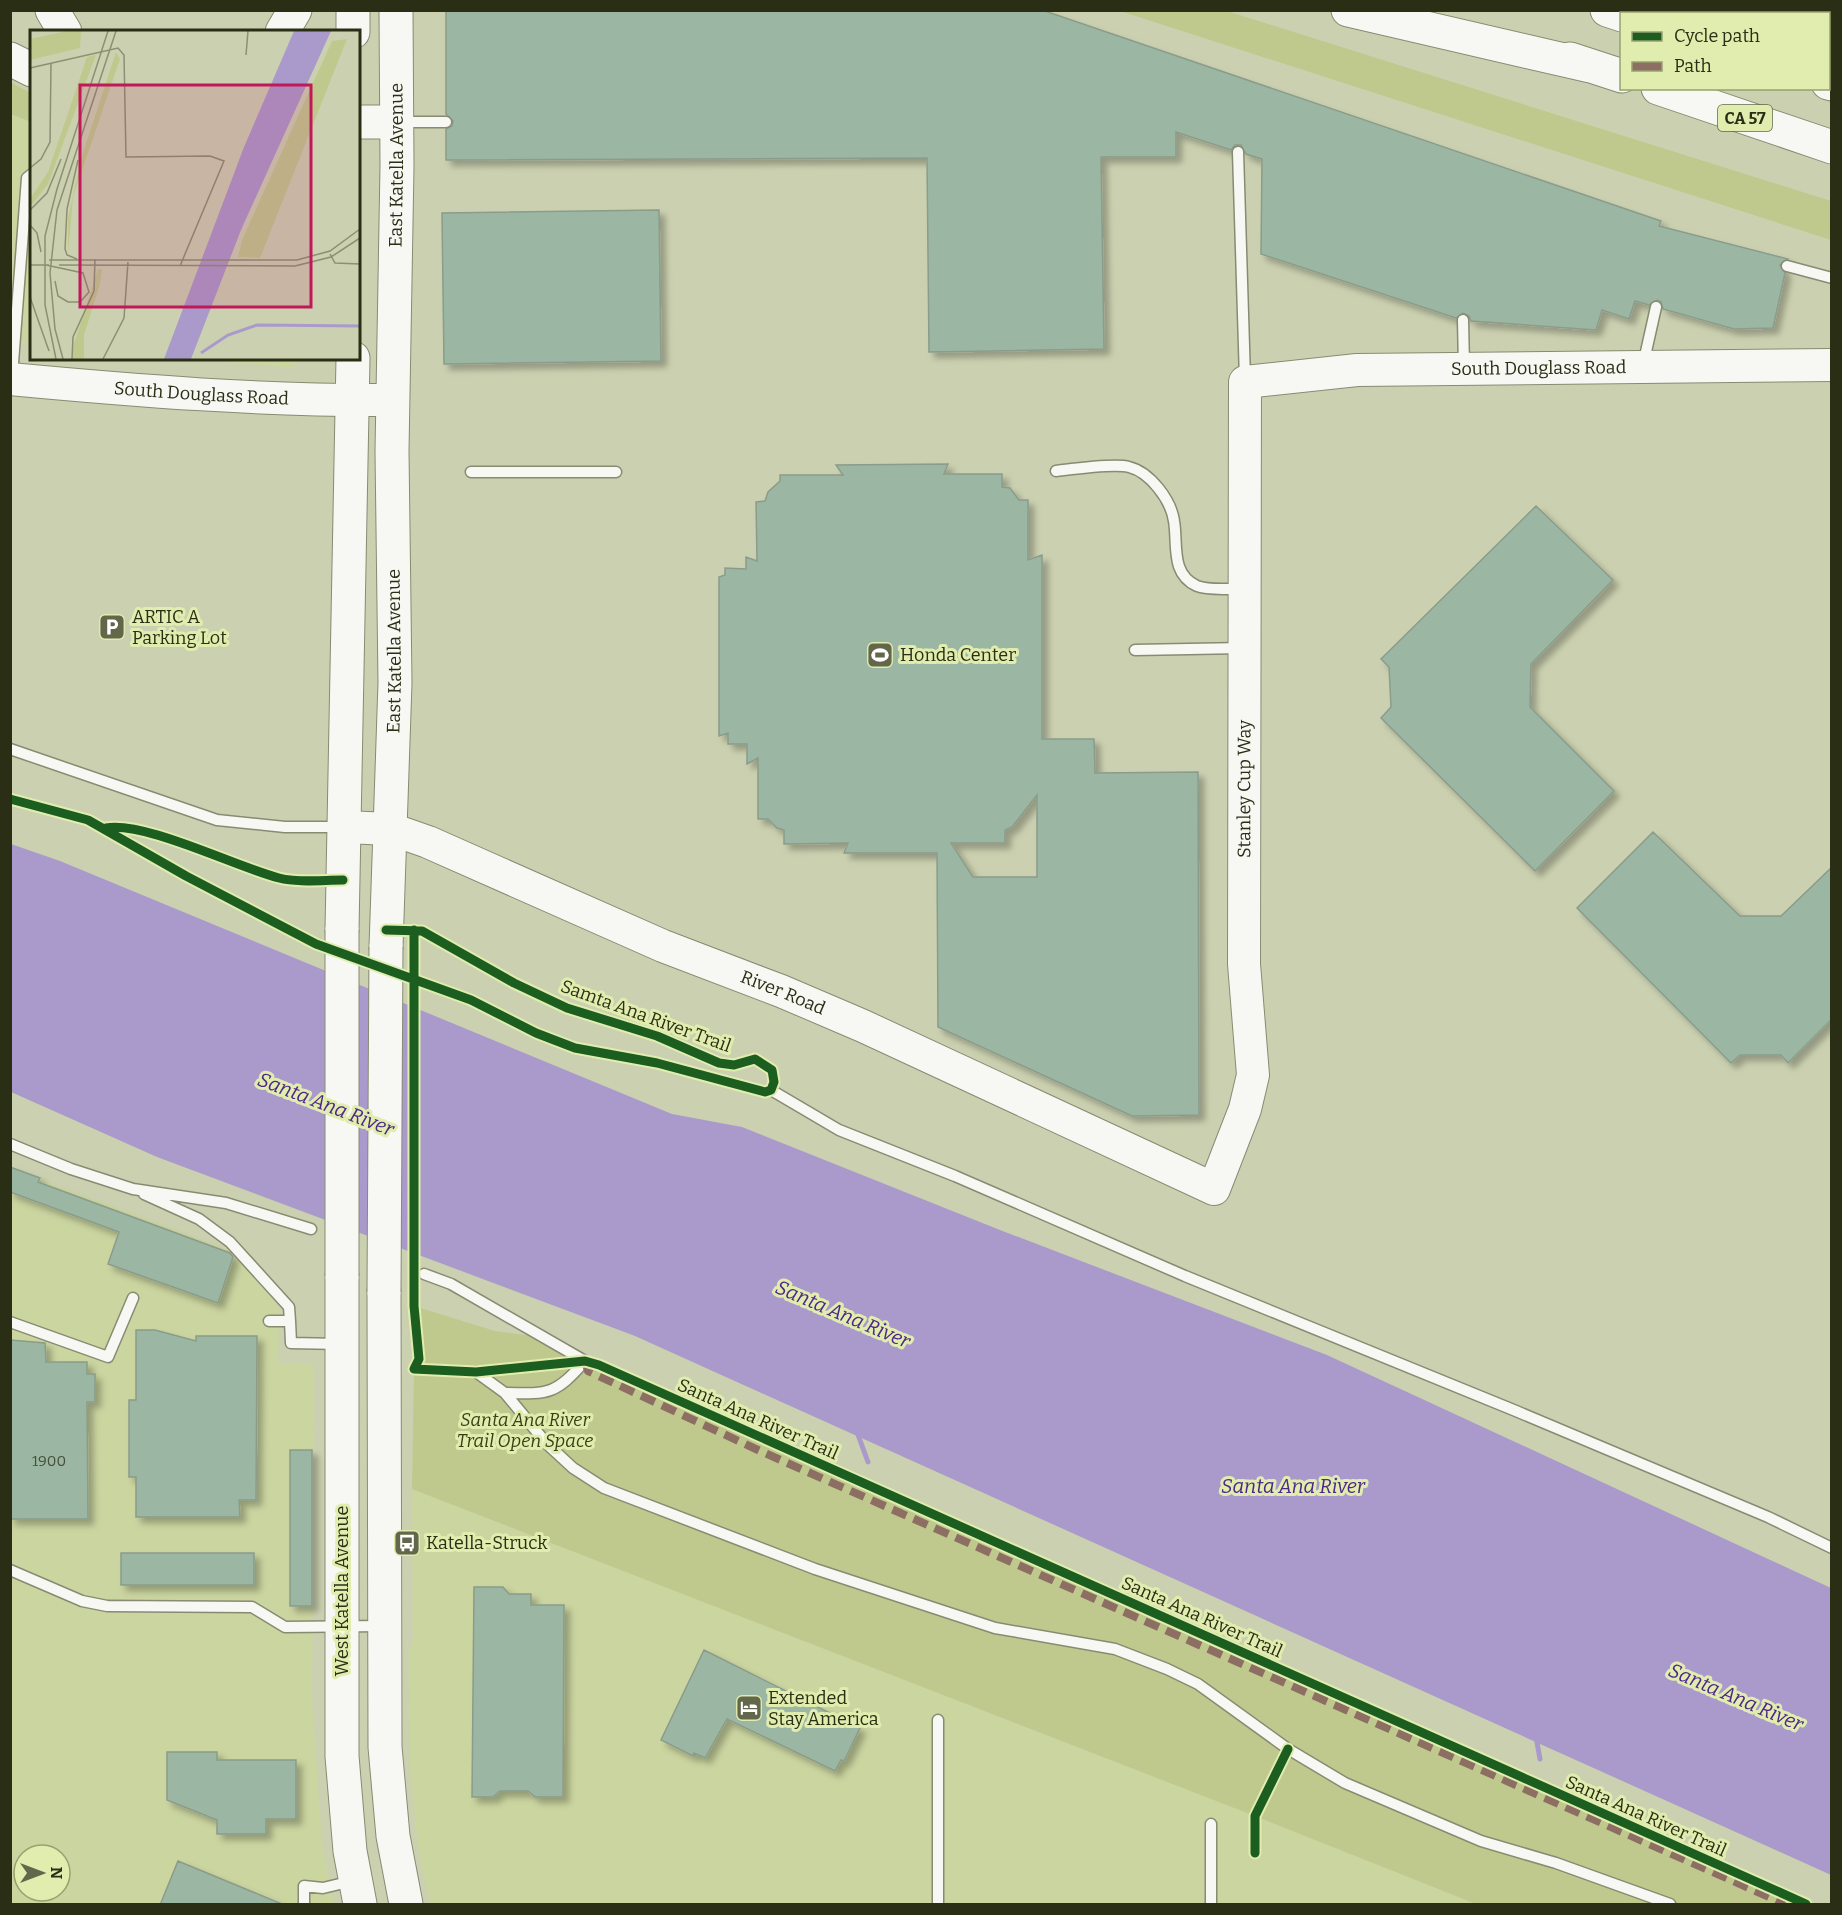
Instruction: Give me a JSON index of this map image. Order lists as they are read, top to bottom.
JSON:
{
  "streets": {
    "main road": [
      "CA 57",
      "East Katella Avenue",
      "South Douglass Road",
      "Stanley Cup Way",
      "River Road",
      "West Katella Avenue"
    ],
    "cycle path": ["Samta Ana River Trail", "Santa Ana River Trail"]
  },
  "crossings": [
    ["East Katella Avenue", "South Douglass Road"],
    ["East Katella Avenue", "River Road"],
    ["South Douglass Road", "Stanley Cup Way"],
    ["Stanley Cup Way", "River Road"],
    ["River Road", "West Katella Avenue"]
  ],
  "water": ["Santa Ana River"],
  "parks": ["Santa Ana River Trail Open Space"],
  "places": {
    "parking": ["ARTIC A Parking Lot"],
    "sports": ["Honda Center"],
    "bus stop": ["Katella-Struck"],
    "hotel": ["Extended Stay America"]
  },
  "house_numbers": ["1900"],
  "legend": ["Cycle path", "Path"],
  "north": "right"
}
